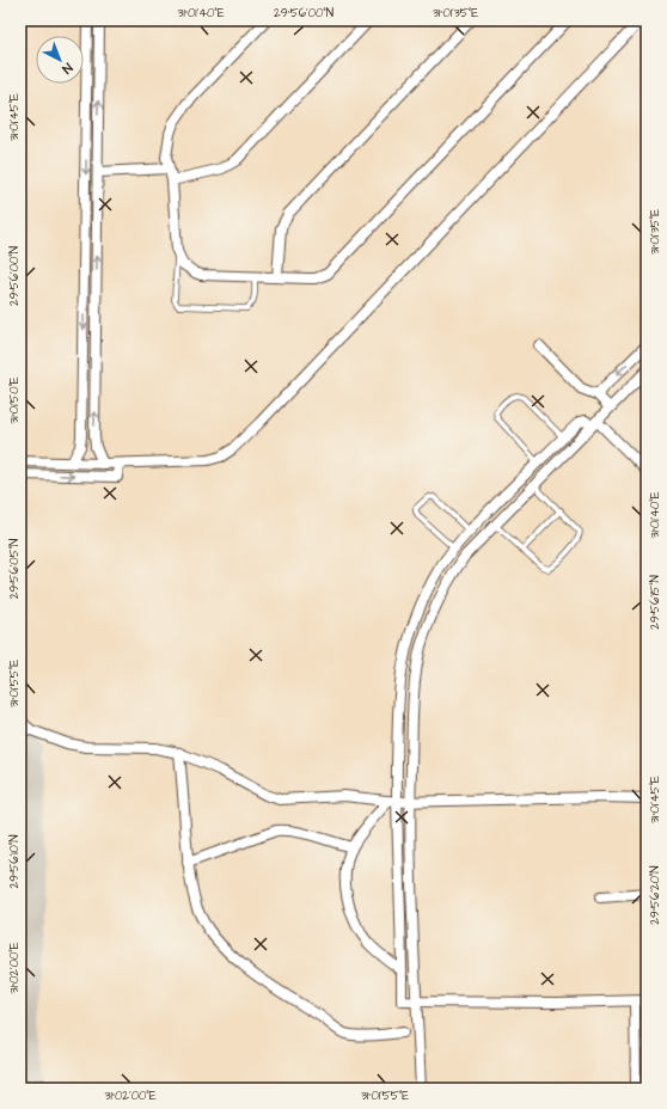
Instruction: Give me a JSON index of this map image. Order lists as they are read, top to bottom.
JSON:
{
  "north": "bottom right",
  "coordinates": [
    "31°01'40\"E",
    "29°56'00\"N",
    "31°01'35\"E",
    "31°01'45\"E",
    "31°01'50\"E",
    "29°56'05\"N",
    "29°56'15\"N",
    "31°01'55\"E",
    "29°56'10\"N",
    "29°56'20\"N",
    "31°02'00\"E"
  ]
}
